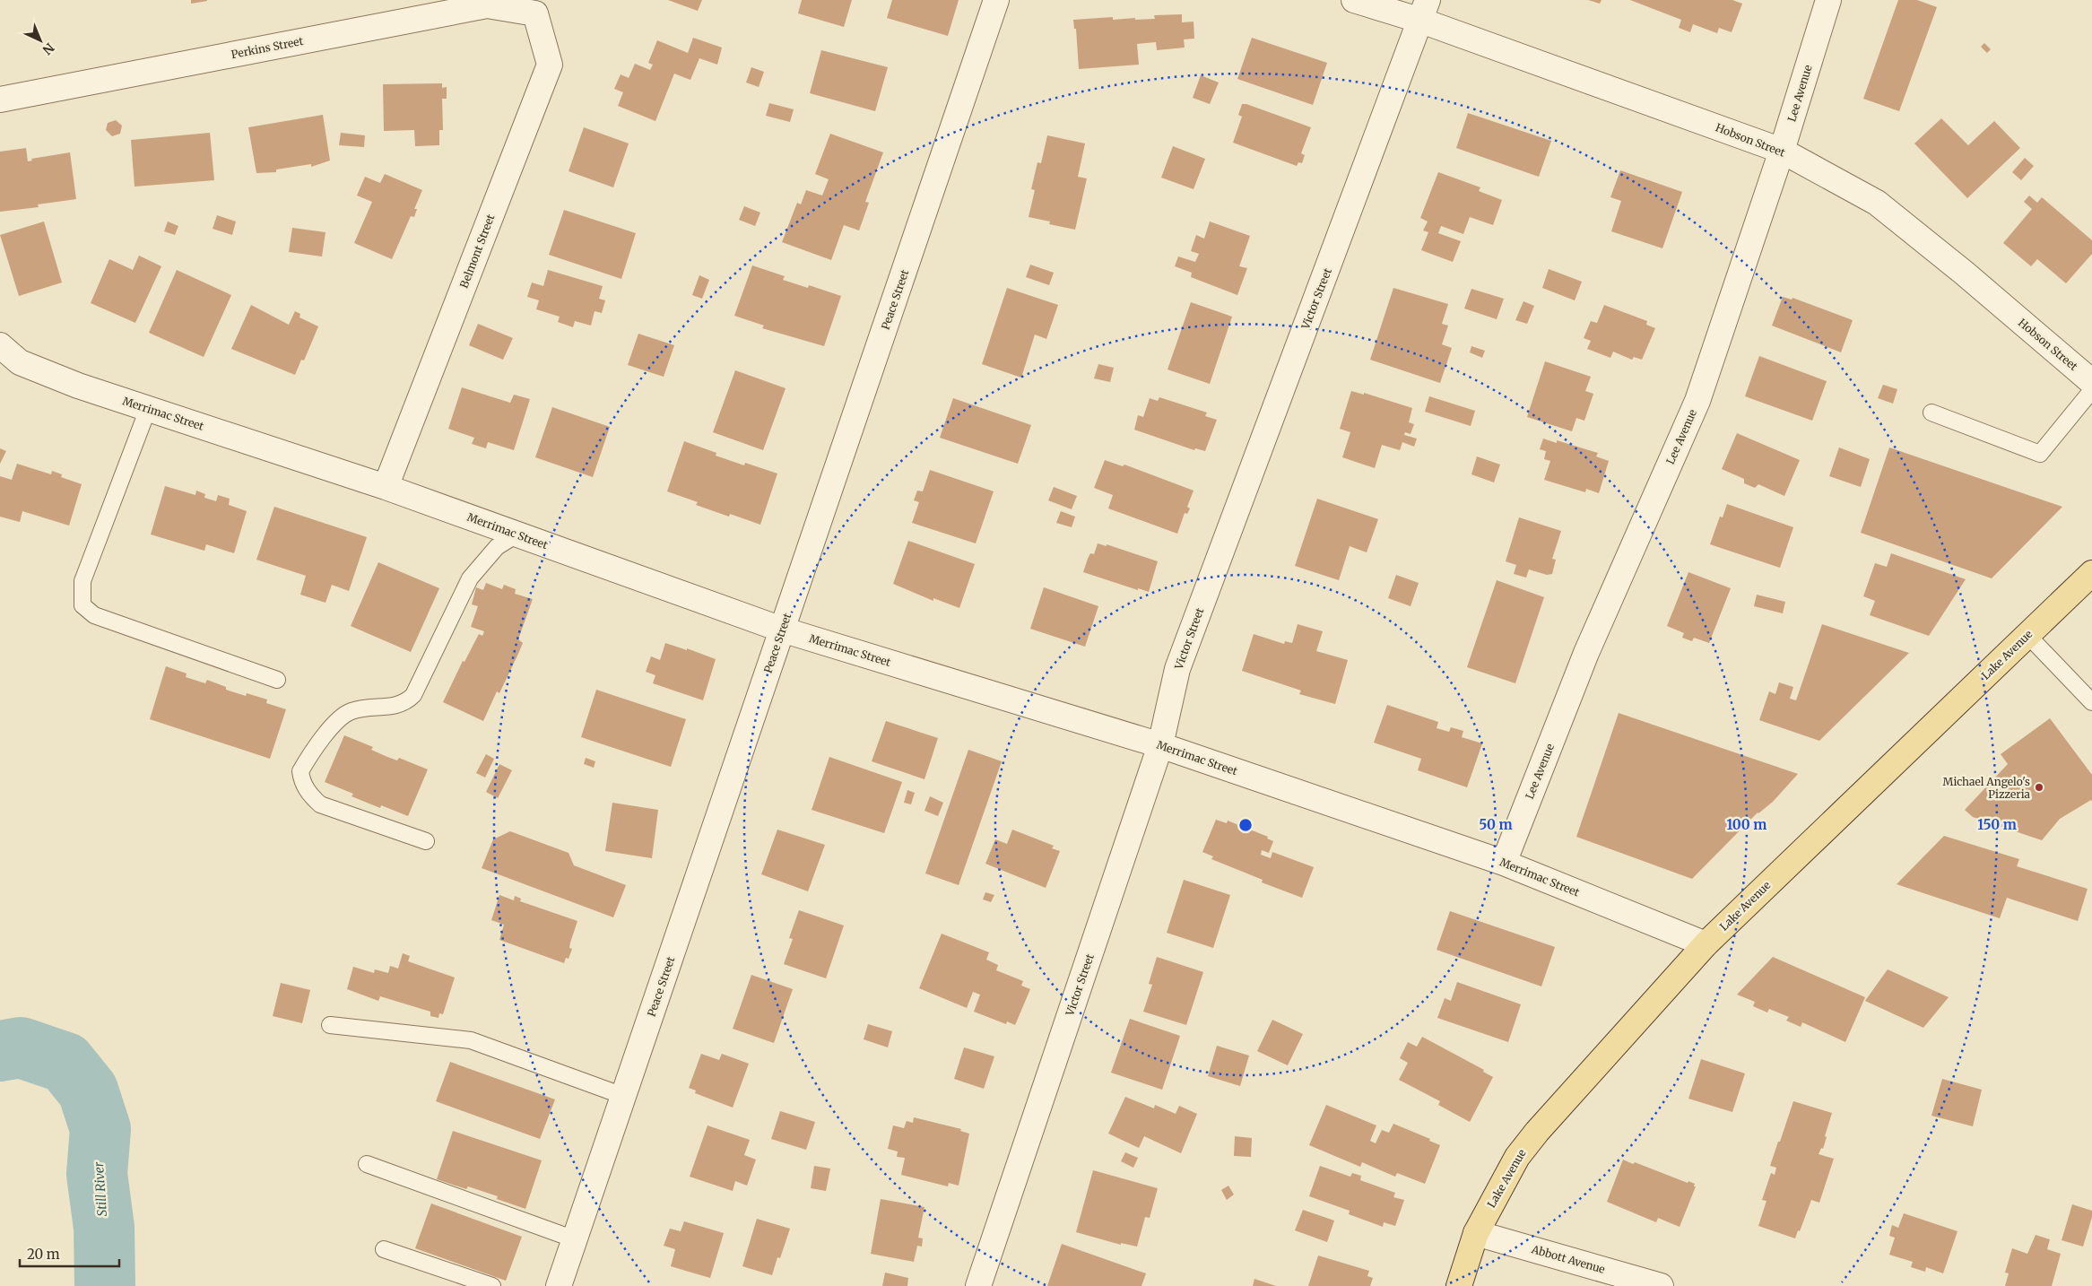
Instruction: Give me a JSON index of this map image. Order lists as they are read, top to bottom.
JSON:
{
  "streets": {
    "main road": ["Lake Avenue"],
    "street": [
      "Perkins Street",
      "Lee Avenue",
      "Hobson Street",
      "Belmont Street",
      "Victor Street",
      "Peace Street",
      "Merrimac Street",
      "Abbott Avenue"
    ]
  },
  "crossings": [
    ["Perkins Street", "Belmont Street"],
    ["Lee Avenue", "Hobson Street"],
    ["Lee Avenue", "Merrimac Street"],
    ["Hobson Street", "Victor Street"],
    ["Belmont Street", "Merrimac Street"],
    ["Victor Street", "Merrimac Street"],
    ["Peace Street", "Merrimac Street"],
    ["Merrimac Street", "Lake Avenue"],
    ["Lake Avenue", "Abbott Avenue"]
  ],
  "water": ["Still River"],
  "places": ["Michael Angelo's Pizzeria"],
  "scale_bar": "20 m",
  "north": "bottom right",
  "rings": ["50 m", "100 m", "150 m"]
}
